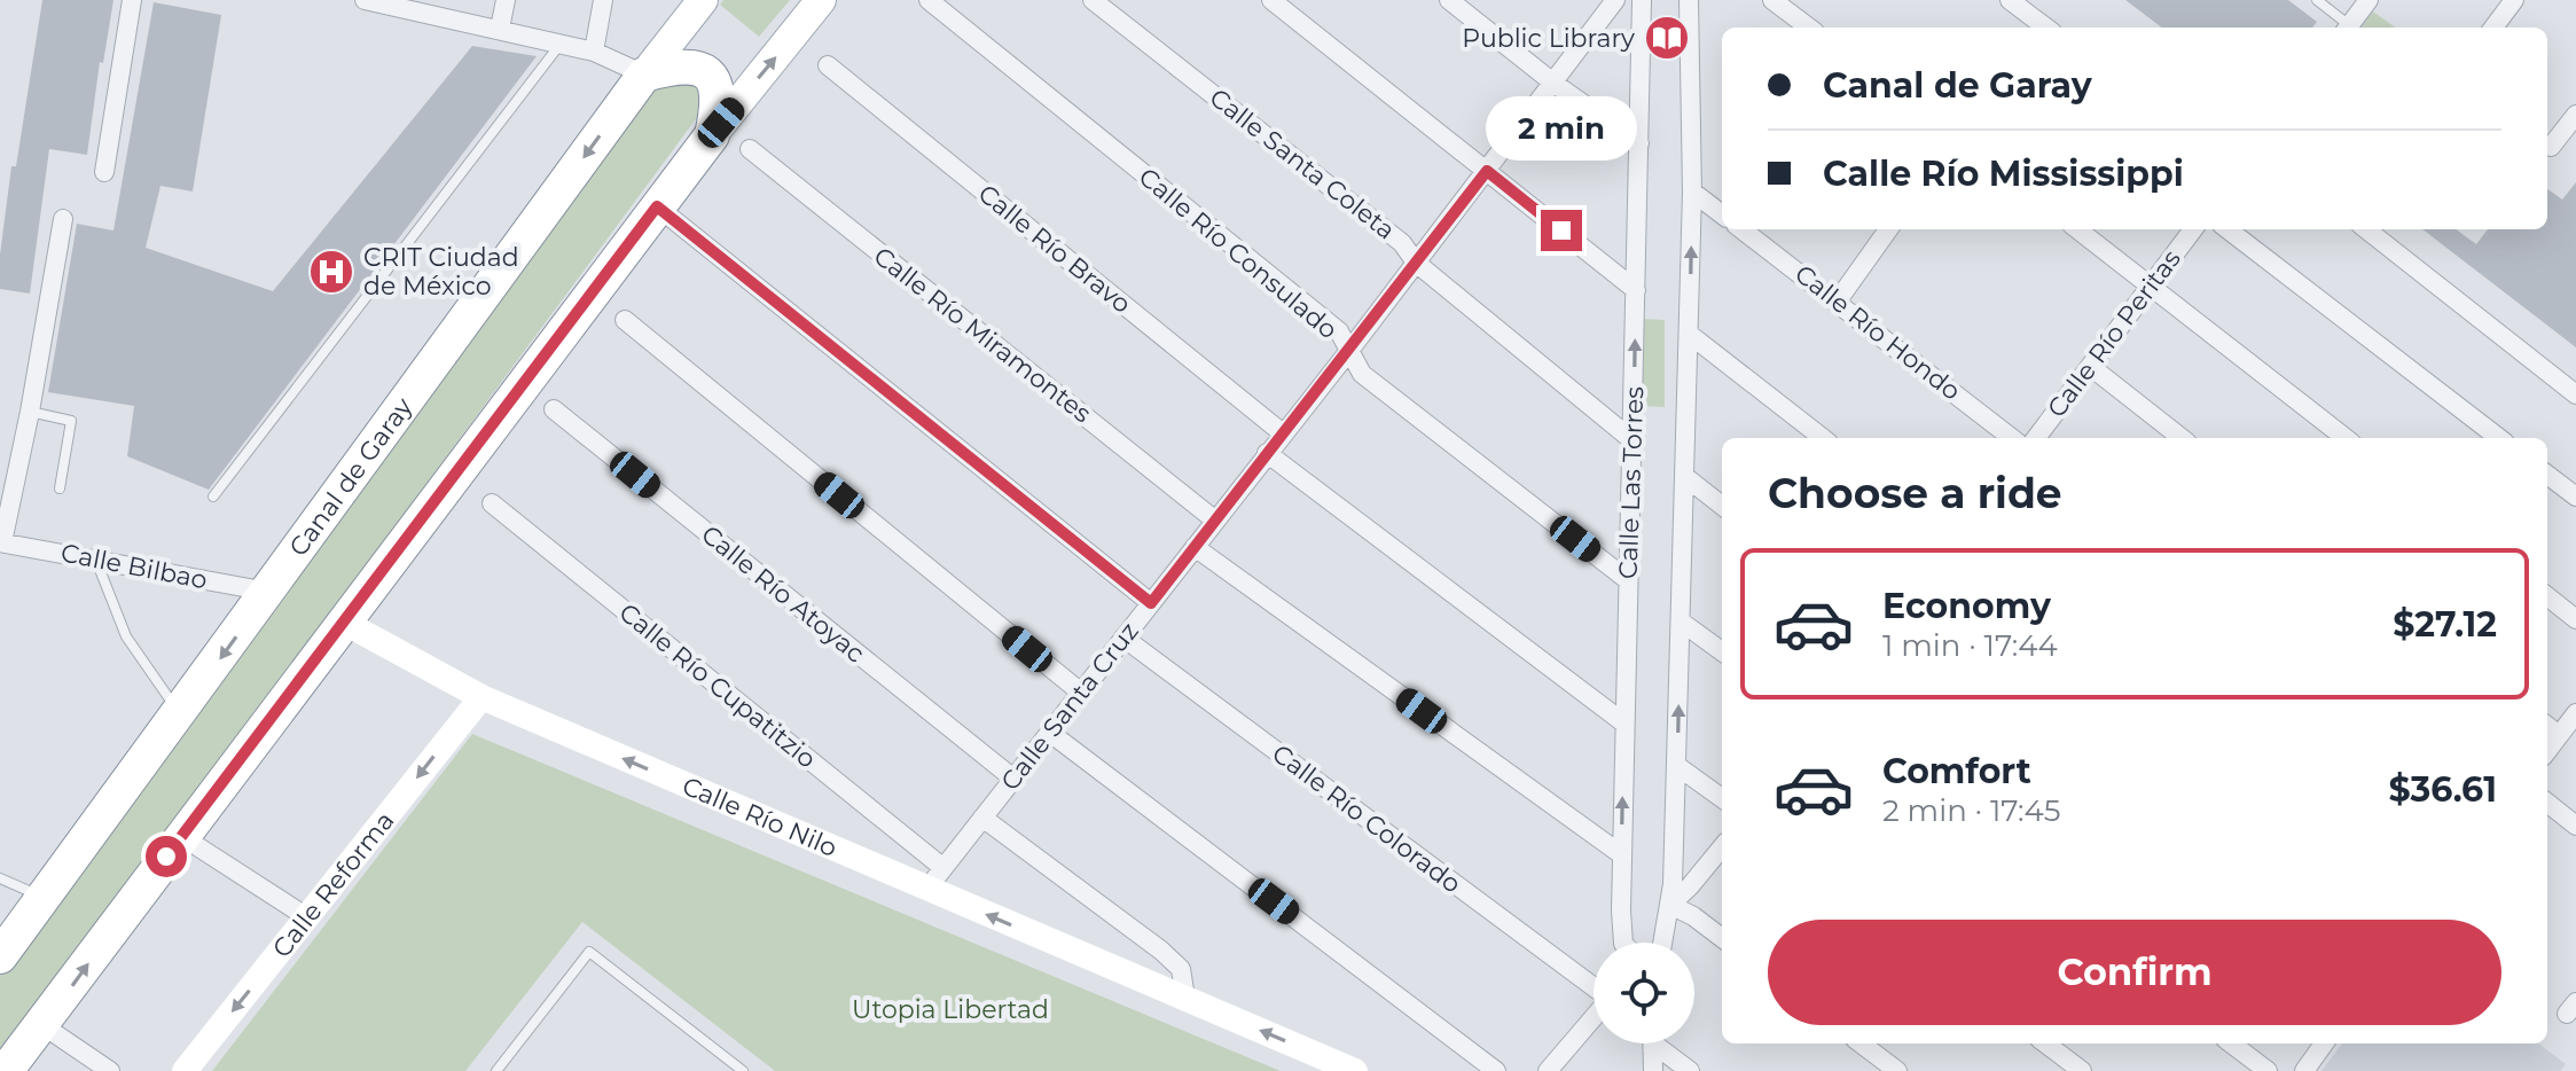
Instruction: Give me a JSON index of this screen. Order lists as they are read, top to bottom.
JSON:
{
  "streets": {
    "highway": ["Canal de Garay"],
    "street": [
      "Calle Santa Coleta",
      "Calle Río Bravo",
      "Calle Río Consulado",
      "Calle Río Hondo",
      "Calle Río Peritas",
      "Calle Río Miramontes",
      "Calle Las Torres",
      "Calle Bilbao",
      "Calle Río Atoyac",
      "Calle Río Cupatitzio",
      "Calle Santa Cruz",
      "Calle Río Nilo",
      "Calle Río Colorado",
      "Calle Reforma"
    ]
  },
  "crossings": [
    ["Calle Santa Coleta", "Calle Las Torres"],
    ["Calle Santa Coleta", "Calle Santa Cruz"],
    ["Calle Río Bravo", "Calle Santa Cruz"],
    ["Calle Río Consulado", "Calle Las Torres"],
    ["Calle Río Consulado", "Calle Santa Cruz"],
    ["Calle Río Miramontes", "Calle Santa Cruz"],
    ["Canal de Garay", "Calle Bilbao"],
    ["Calle Río Atoyac", "Calle Santa Cruz"],
    ["Calle Río Cupatitzio", "Calle Santa Cruz"],
    ["Calle Santa Cruz", "Calle Río Nilo"],
    ["Calle Santa Cruz", "Calle Río Colorado"],
    ["Calle Río Nilo", "Calle Reforma"]
  ],
  "one_way": ["Canal de Garay", "Calle Reforma"],
  "parks": ["Utopia Libertad"],
  "places": {
    "library": ["Public Library"],
    "hospital": ["CRIT Ciudad de México"]
  },
  "page": {
    "banner": ["Canal de Garay", "Calle Río Mississippi"],
    "bubble": "2 min",
    "heading": "Choose a ride",
    "list": [
      {
        "name": "Economy",
        "note": "1 min · 17:44",
        "value": "$27.12"
      },
      {
        "name": "Comfort",
        "note": "2 min · 17:45",
        "value": "$36.61"
      }
    ],
    "buttons": "Confirm"
  }
}
